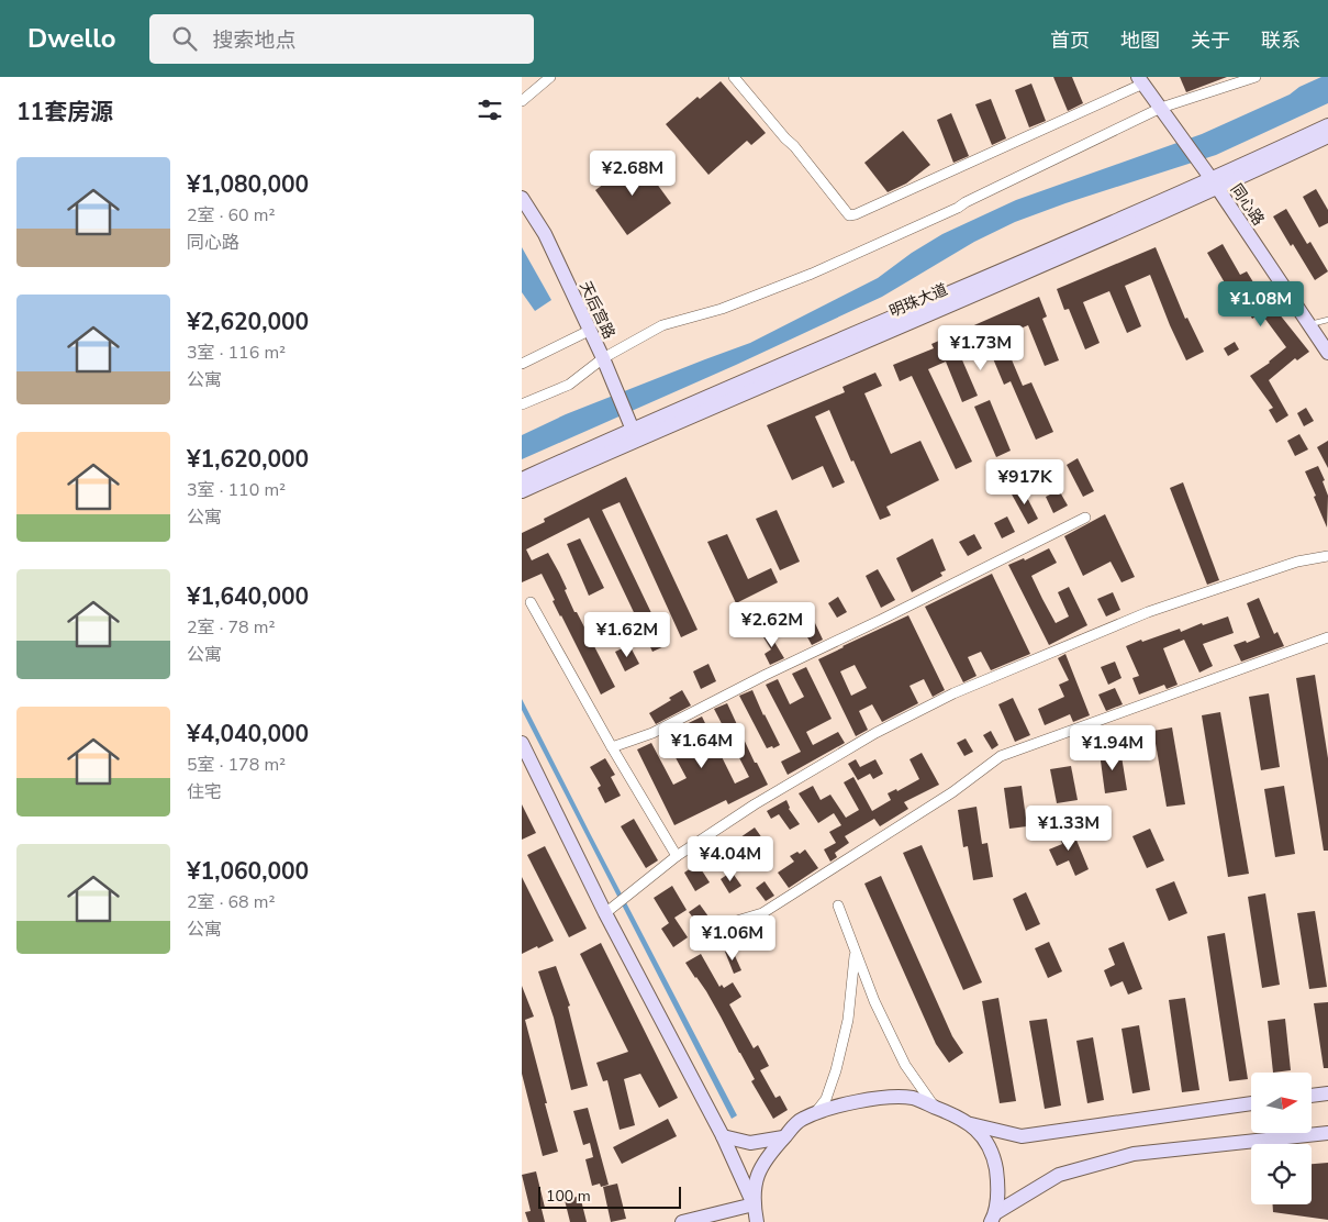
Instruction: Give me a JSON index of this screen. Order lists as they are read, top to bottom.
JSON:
{
  "streets": {
    "street": ["同心路", "明珠大道", "天后宫路"]
  },
  "crossings": [
    ["同心路", "明珠大道"],
    ["明珠大道", "天后宫路"]
  ],
  "scale_bar": "100 m",
  "north": "right",
  "page": {
    "header": "Dwello",
    "search": "搜索地点",
    "nav": [
      "首页",
      "地图",
      "关于",
      "联系"
    ],
    "heading": "11套房源",
    "list": [
      {
        "name": "¥1,080,000",
        "note": "2室 · 60 m² · 同心路"
      },
      {
        "name": "¥2,620,000",
        "note": "3室 · 116 m² · 公寓"
      },
      {
        "name": "¥1,620,000",
        "note": "3室 · 110 m² · 公寓"
      },
      {
        "name": "¥1,640,000",
        "note": "2室 · 78 m² · 公寓"
      },
      {
        "name": "¥4,040,000",
        "note": "5室 · 178 m² · 住宅"
      },
      {
        "name": "¥1,060,000",
        "note": "2室 · 68 m² · 公寓"
      }
    ],
    "price": [
      "¥2.68M",
      "¥1.08M",
      "¥1.73M",
      "¥917K",
      "¥2.62M",
      "¥1.62M",
      "¥1.64M",
      "¥1.94M",
      "¥1.33M",
      "¥4.04M",
      "¥1.06M"
    ],
    "scale": "100 m"
  }
}
